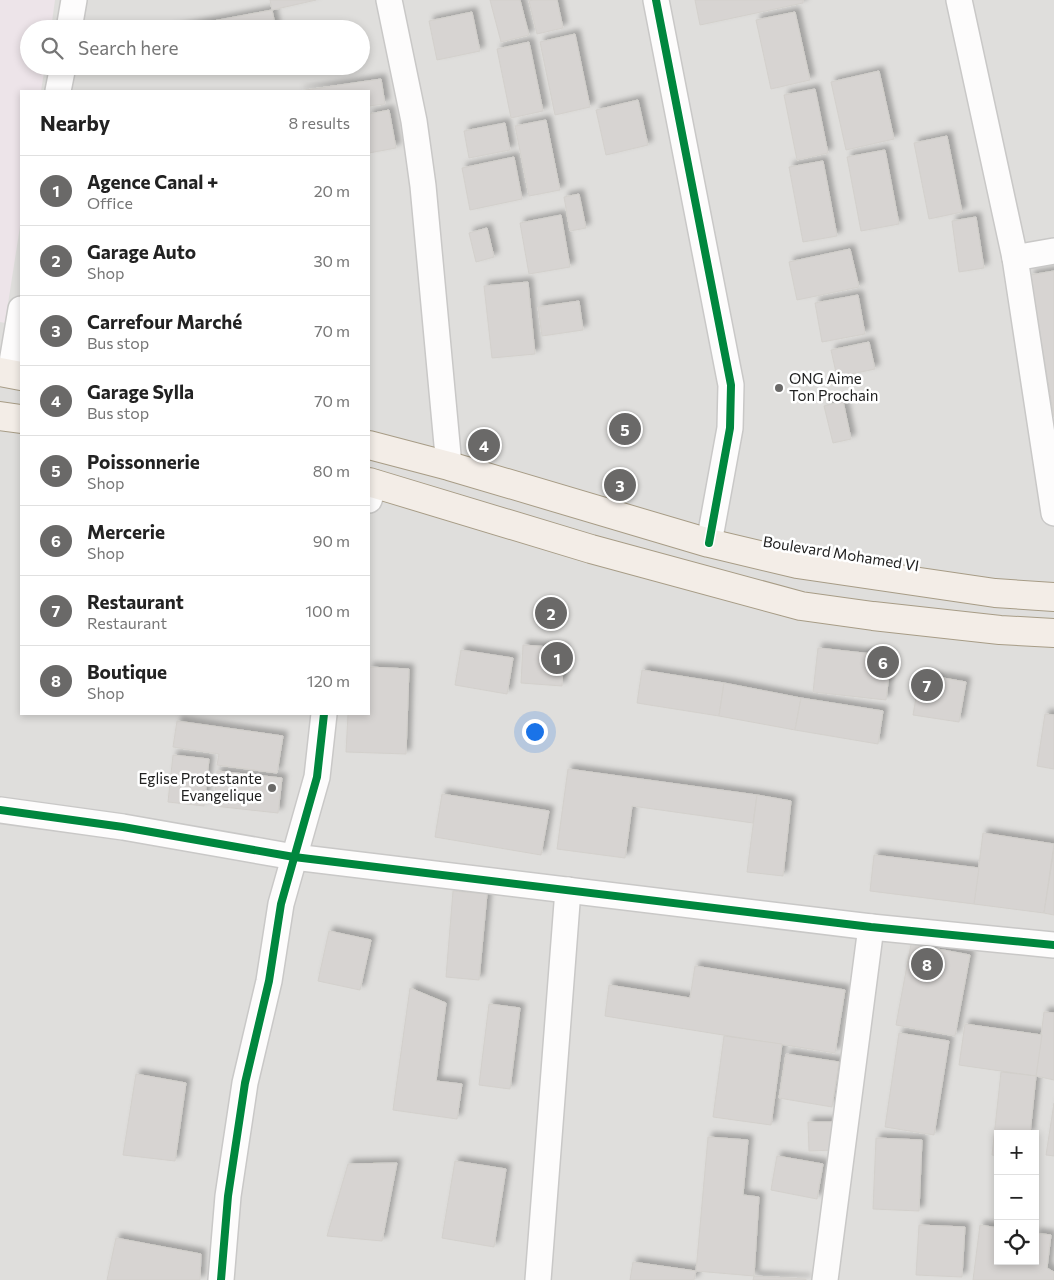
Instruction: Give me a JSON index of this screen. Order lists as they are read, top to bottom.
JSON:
{
  "streets": {
    "main road": ["Boulevard Mohamed VI"]
  },
  "places": ["ONG Aime Ton Prochain", "Eglise Protestante Evangelique"],
  "page": {
    "search": "Search here",
    "heading": ["Nearby", "8 results"],
    "list": [
      {
        "mark": "1",
        "name": "Agence Canal +",
        "note": "Office",
        "value": "20 m"
      },
      {
        "mark": "2",
        "name": "Garage Auto",
        "note": "Shop",
        "value": "30 m"
      },
      {
        "mark": "3",
        "name": "Carrefour Marché",
        "note": "Bus stop",
        "value": "70 m"
      },
      {
        "mark": "4",
        "name": "Garage Sylla",
        "note": "Bus stop",
        "value": "70 m"
      },
      {
        "mark": "5",
        "name": "Poissonnerie",
        "note": "Shop",
        "value": "80 m"
      },
      {
        "mark": "6",
        "name": "Mercerie",
        "note": "Shop",
        "value": "90 m"
      },
      {
        "mark": "7",
        "name": "Restaurant",
        "note": "Restaurant",
        "value": "100 m"
      },
      {
        "mark": "8",
        "name": "Boutique",
        "note": "Shop",
        "value": "120 m"
      }
    ],
    "pins": [
      "5",
      "4",
      "3",
      "2",
      "1",
      "6",
      "7",
      "8"
    ],
    "map_buttons": ["+", "−"]
  }
}
